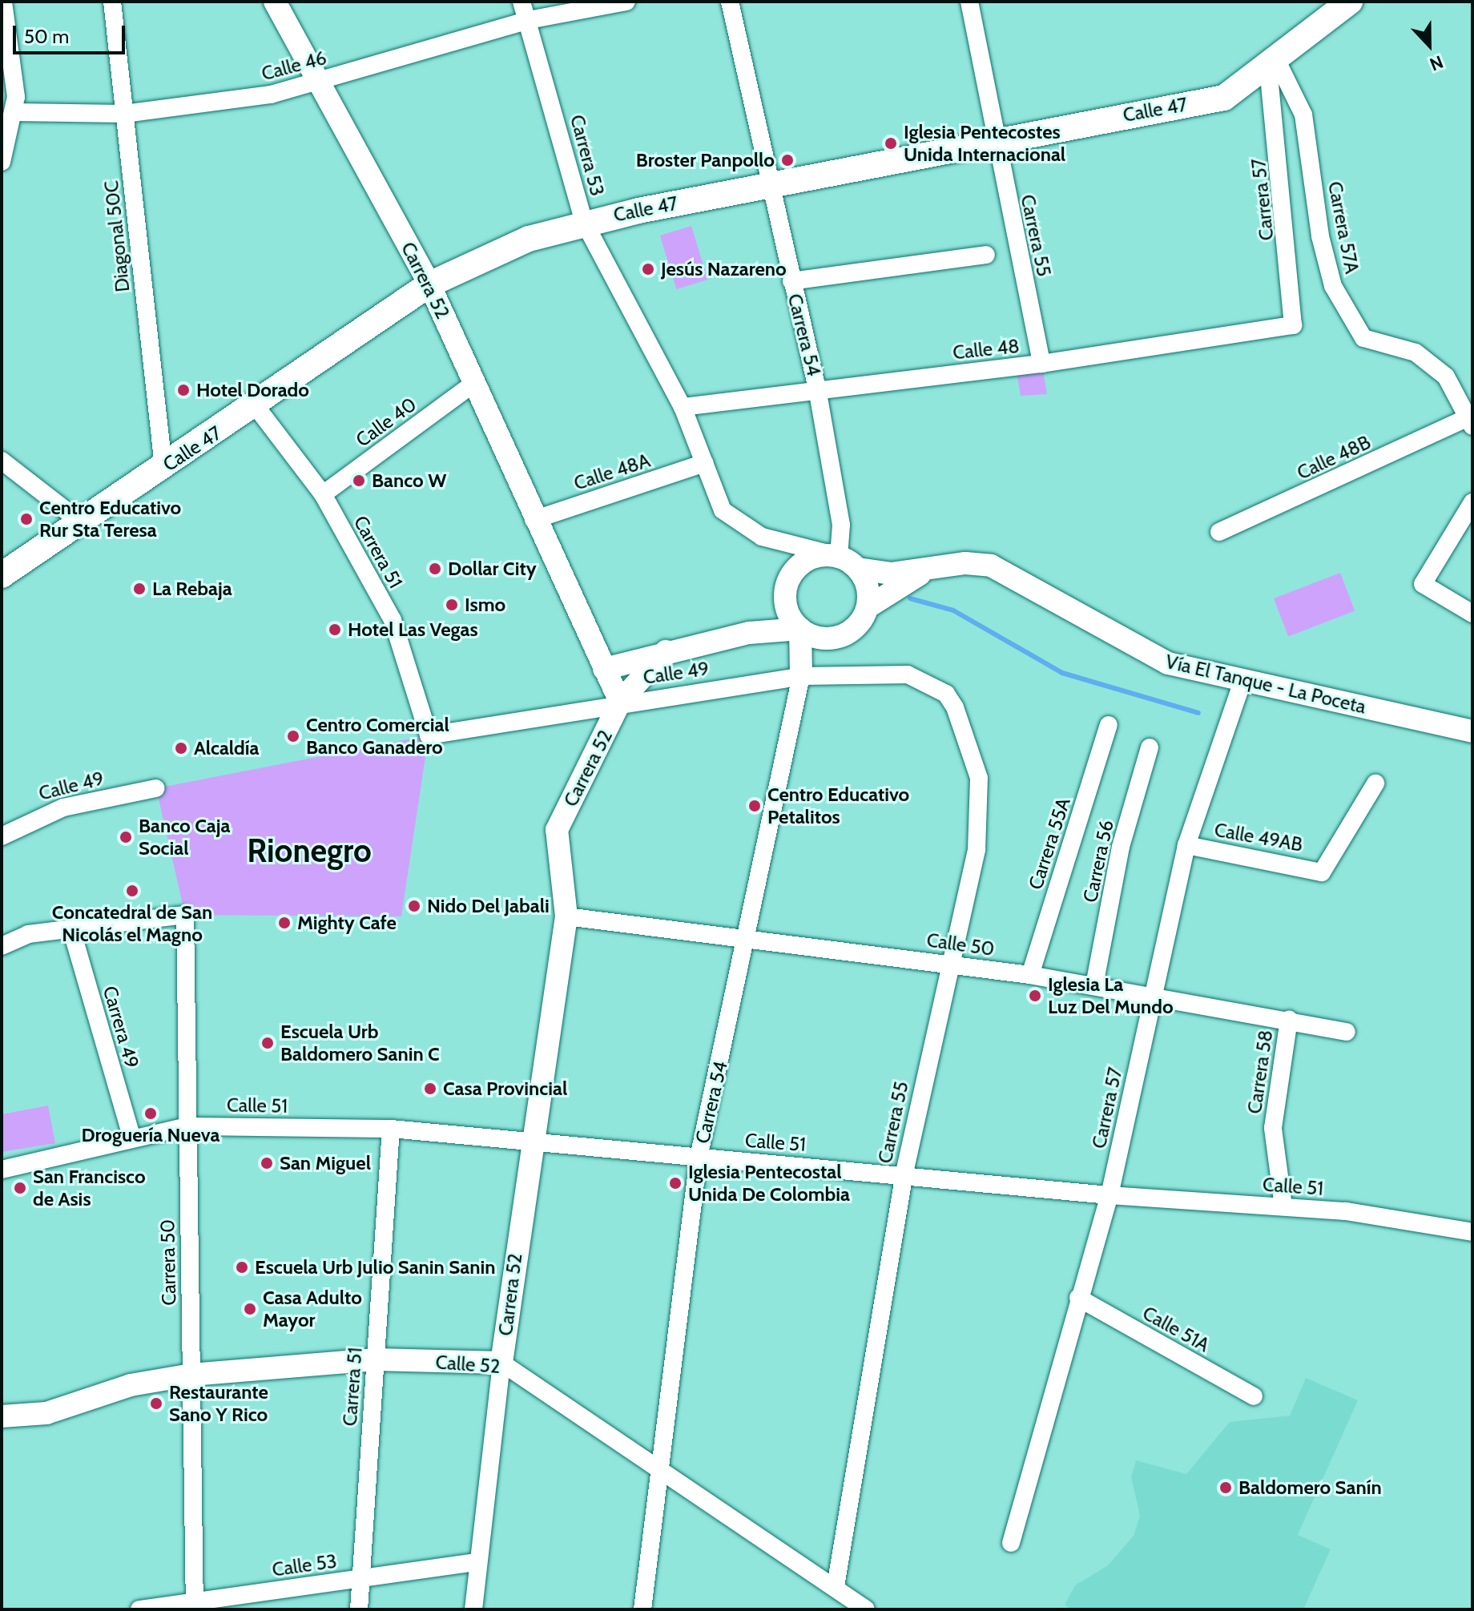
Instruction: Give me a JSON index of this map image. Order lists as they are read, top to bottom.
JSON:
{
  "streets": {
    "main road": ["Calle 47"],
    "street": [
      "Calle 46",
      "Carrera 53",
      "Carrera 57",
      "Carrera 57A",
      "Carrera 55",
      "Diagonal 50C",
      "Carrera 52",
      "Carrera 54",
      "Calle 48",
      "Calle 40",
      "Calle 48B",
      "Calle 48A",
      "Carrera 51",
      "Calle 49",
      "Vía El Tanque - La Poceta",
      "Calle 49AB",
      "Carrera 55A",
      "Carrera 56",
      "Calle 50",
      "Carrera 49",
      "Carrera 58",
      "Calle 51",
      "Carrera 50",
      "Calle 51A",
      "Calle 52",
      "Calle 53"
    ]
  },
  "crossings": [
    ["Calle 46", "Carrera 53"],
    ["Calle 46", "Diagonal 50C"],
    ["Calle 46", "Carrera 52"],
    ["Calle 47", "Carrera 53"],
    ["Calle 47", "Carrera 57"],
    ["Calle 47", "Carrera 57A"],
    ["Calle 47", "Carrera 55"],
    ["Calle 47", "Diagonal 50C"],
    ["Calle 47", "Carrera 52"],
    ["Calle 47", "Carrera 54"],
    ["Calle 47", "Carrera 51"],
    ["Carrera 53", "Carrera 54"],
    ["Carrera 53", "Calle 48"],
    ["Carrera 53", "Calle 48A"],
    ["Carrera 53", "Vía El Tanque - La Poceta"],
    ["Carrera 57", "Carrera 57A"],
    ["Carrera 57", "Calle 48"],
    ["Carrera 57", "Vía El Tanque - La Poceta"],
    ["Carrera 57", "Calle 49AB"],
    ["Carrera 57", "Calle 50"],
    ["Carrera 57", "Calle 51"],
    ["Carrera 57", "Calle 51A"],
    ["Carrera 57A", "Calle 48B"],
    ["Carrera 55", "Calle 48"],
    ["Carrera 55", "Calle 49"],
    ["Carrera 55", "Calle 50"],
    ["Carrera 55", "Calle 51"],
    ["Carrera 55", "Calle 52"],
    ["Carrera 52", "Calle 40"],
    ["Carrera 52", "Calle 48A"],
    ["Carrera 52", "Calle 49"],
    ["Carrera 52", "Calle 50"],
    ["Carrera 52", "Calle 51"],
    ["Carrera 52", "Calle 52"],
    ["Carrera 52", "Calle 53"],
    ["Carrera 54", "Calle 48"],
    ["Carrera 54", "Calle 49"],
    ["Carrera 54", "Vía El Tanque - La Poceta"],
    ["Carrera 54", "Calle 50"],
    ["Carrera 54", "Calle 51"],
    ["Carrera 54", "Calle 52"],
    ["Calle 40", "Carrera 51"],
    ["Carrera 51", "Calle 49"],
    ["Carrera 51", "Calle 51"],
    ["Carrera 51", "Calle 52"],
    ["Carrera 51", "Calle 53"],
    ["Carrera 55A", "Calle 50"],
    ["Carrera 56", "Calle 50"],
    ["Calle 50", "Carrera 58"],
    ["Carrera 49", "Calle 51"],
    ["Carrera 49", "Carrera 50"],
    ["Carrera 58", "Calle 51"],
    ["Calle 51", "Carrera 50"],
    ["Carrera 50", "Calle 52"],
    ["Carrera 50", "Calle 53"]
  ],
  "districts": ["Rionegro"],
  "places": [
    "Iglesia Pentecostes Unida Internacional",
    "Broster Panpollo",
    "Jesús Nazareno",
    "Hotel Dorado",
    "Banco W",
    "Centro Educativo Rur Sta Teresa",
    "Dollar City",
    "La Rebaja",
    "Ismo",
    "Hotel Las Vegas",
    "Centro Comercial Banco Ganadero",
    "Alcaldía",
    "Centro Educativo Petalitos",
    "Banco Caja Social",
    "Concatedral de San Nicolás el Magno",
    "Nido Del Jabali",
    "Mighty Cafe",
    "Iglesia La Luz Del Mundo",
    "Escuela Urb Baldomero Sanin C",
    "Casa Provincial",
    "Droguería Nueva",
    "San Miguel",
    "Iglesia Pentecostal Unida De Colombia",
    "San Francisco de Asis",
    "Escuela Urb Julio Sanin Sanin",
    "Casa Adulto Mayor",
    "Restaurante Sano Y Rico",
    "Baldomero Sanín"
  ],
  "scale_bar": "50 m",
  "north": "bottom"
}
